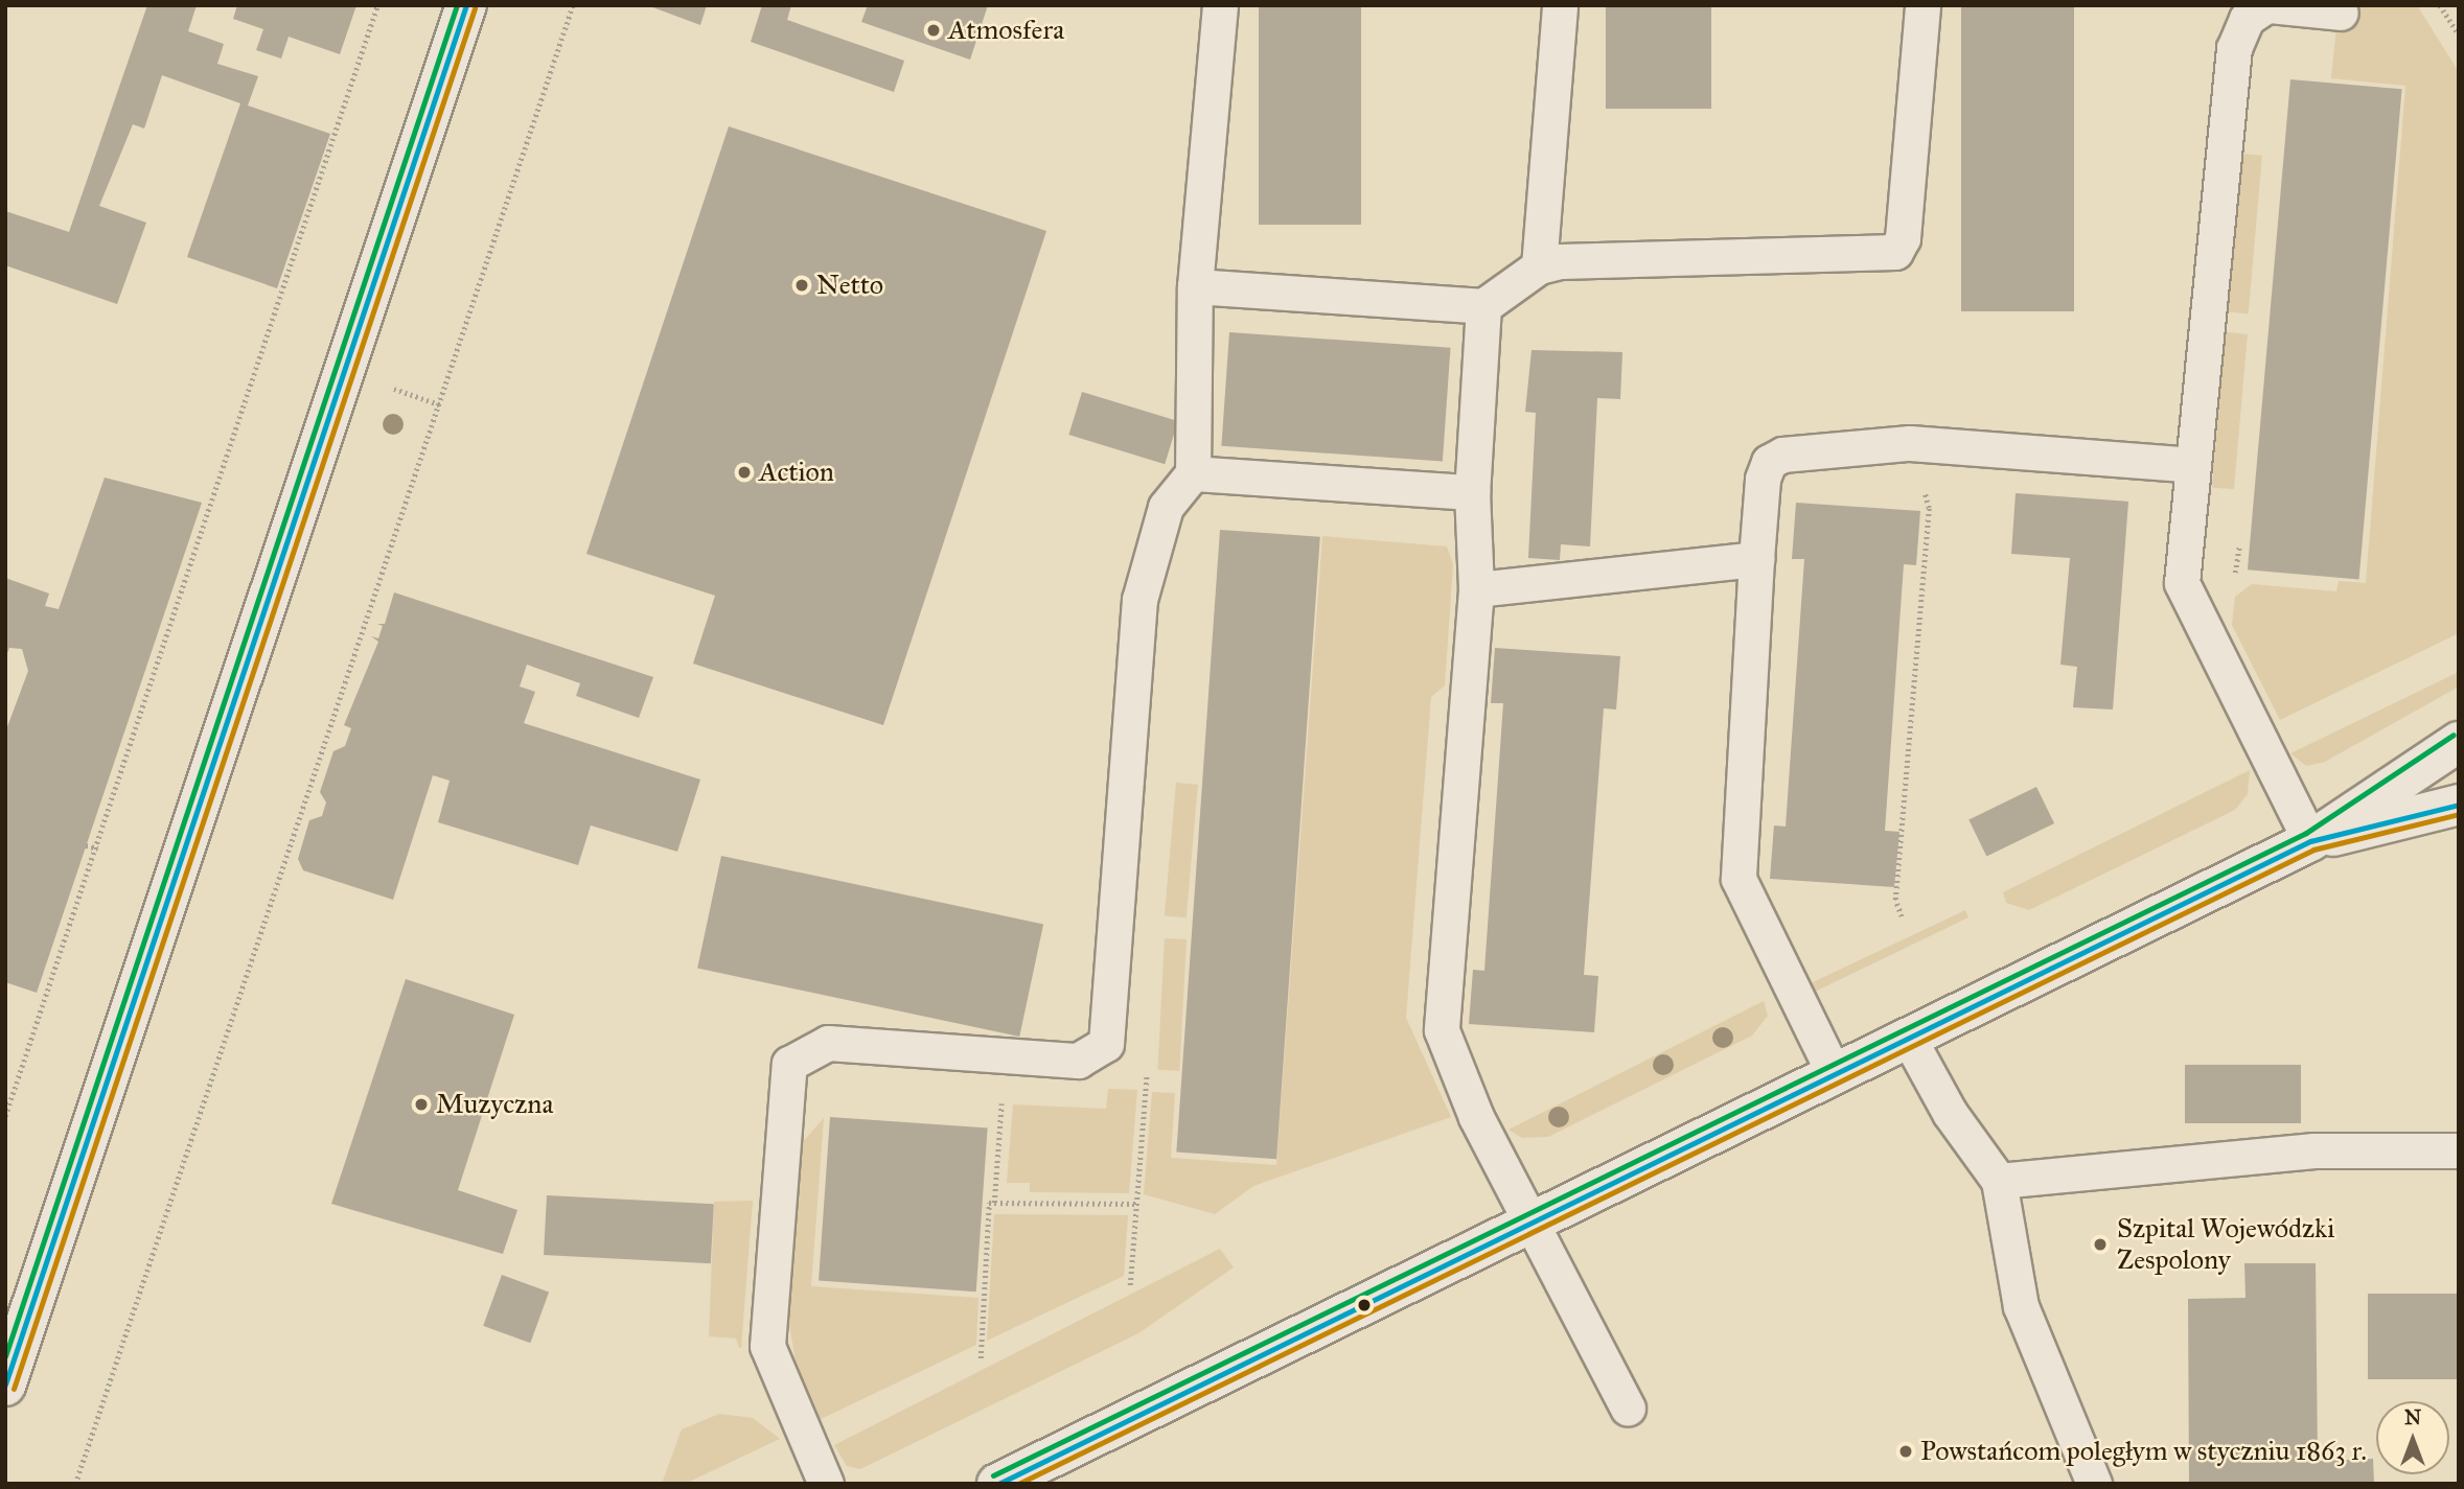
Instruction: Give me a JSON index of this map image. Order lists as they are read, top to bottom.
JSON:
{
  "places": [
    "Atmosfera",
    "Netto",
    "Action",
    "Muzyczna",
    "Szpital Wojewódzki Zespolony",
    "Powstańcom poległym w styczniu 1863 r."
  ],
  "north": "top"
}
